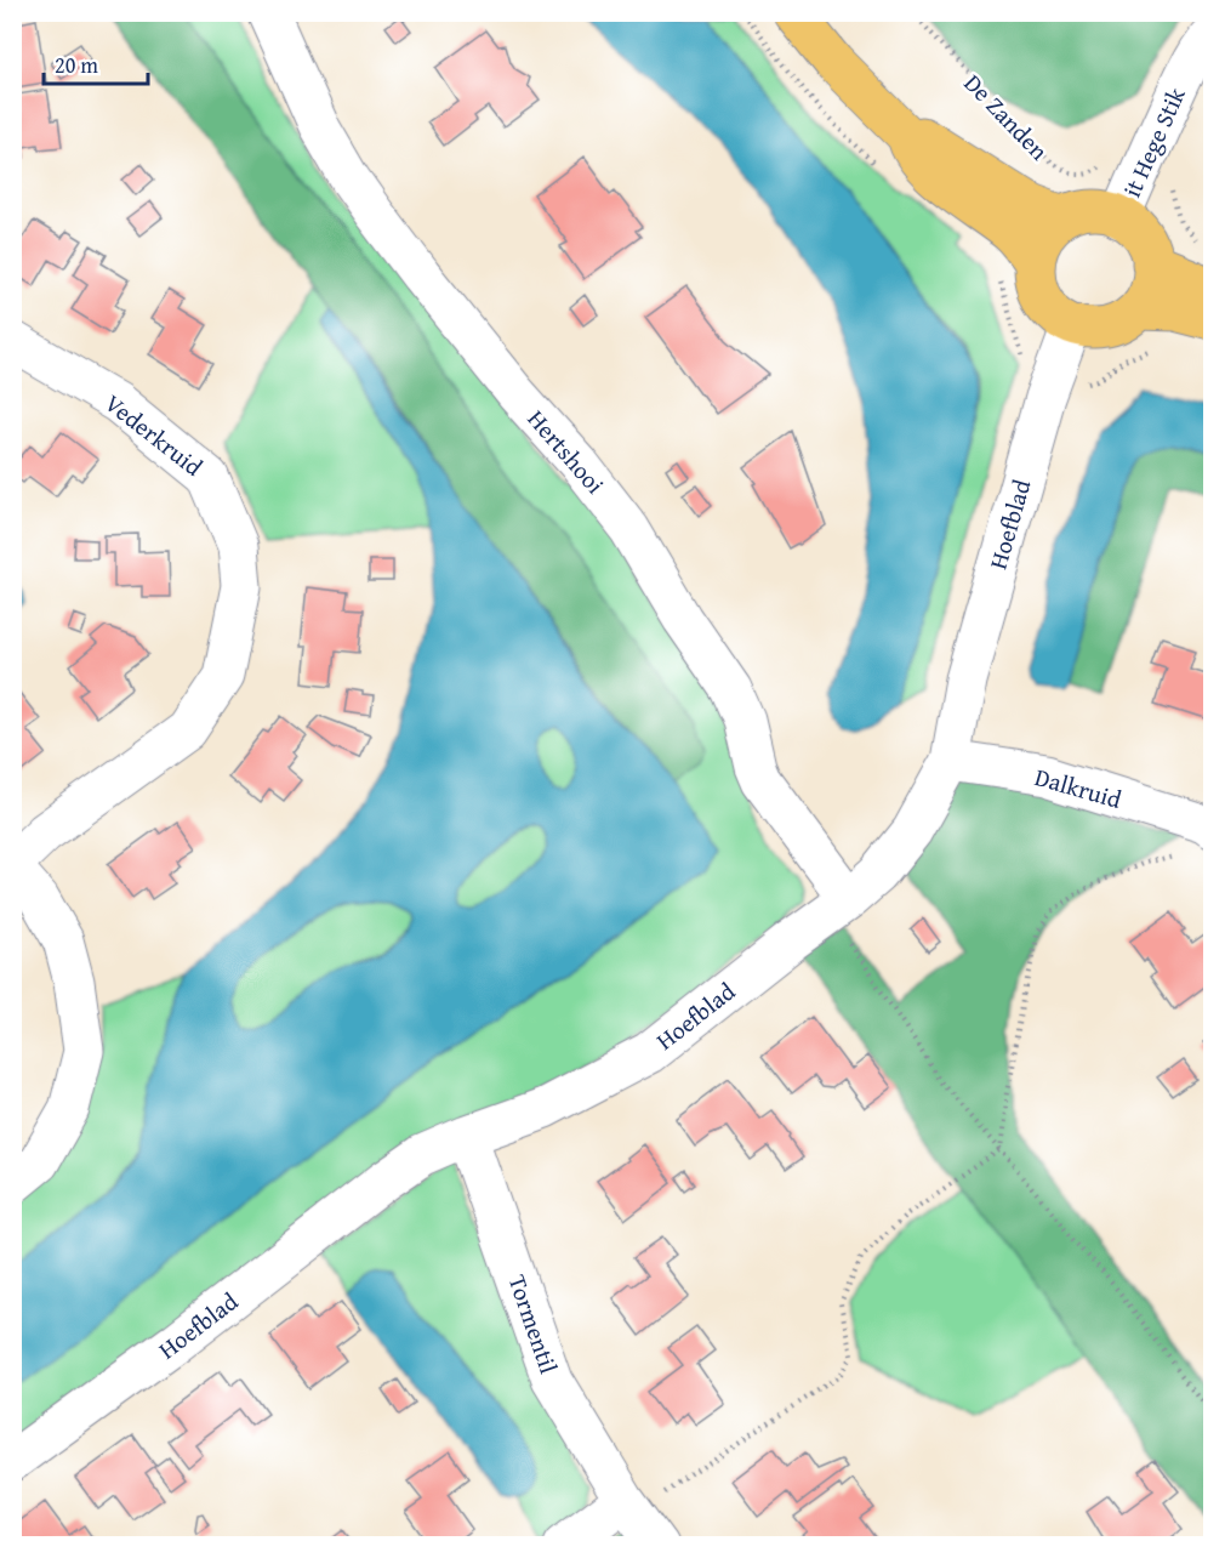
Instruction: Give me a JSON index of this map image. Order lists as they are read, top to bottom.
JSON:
{
  "streets": {
    "main road": ["De Zanden"],
    "street": [
      "it Hege Stik",
      "Vederkruid",
      "Hertshooi",
      "Hoefblad",
      "Dalkruid",
      "Tormentil"
    ]
  },
  "crossings": [
    ["De Zanden", "it Hege Stik"],
    ["De Zanden", "Hoefblad"],
    ["it Hege Stik", "Hoefblad"],
    ["Hertshooi", "Hoefblad"],
    ["Hoefblad", "Dalkruid"],
    ["Hoefblad", "Tormentil"]
  ],
  "scale_bar": "20 m"
}
